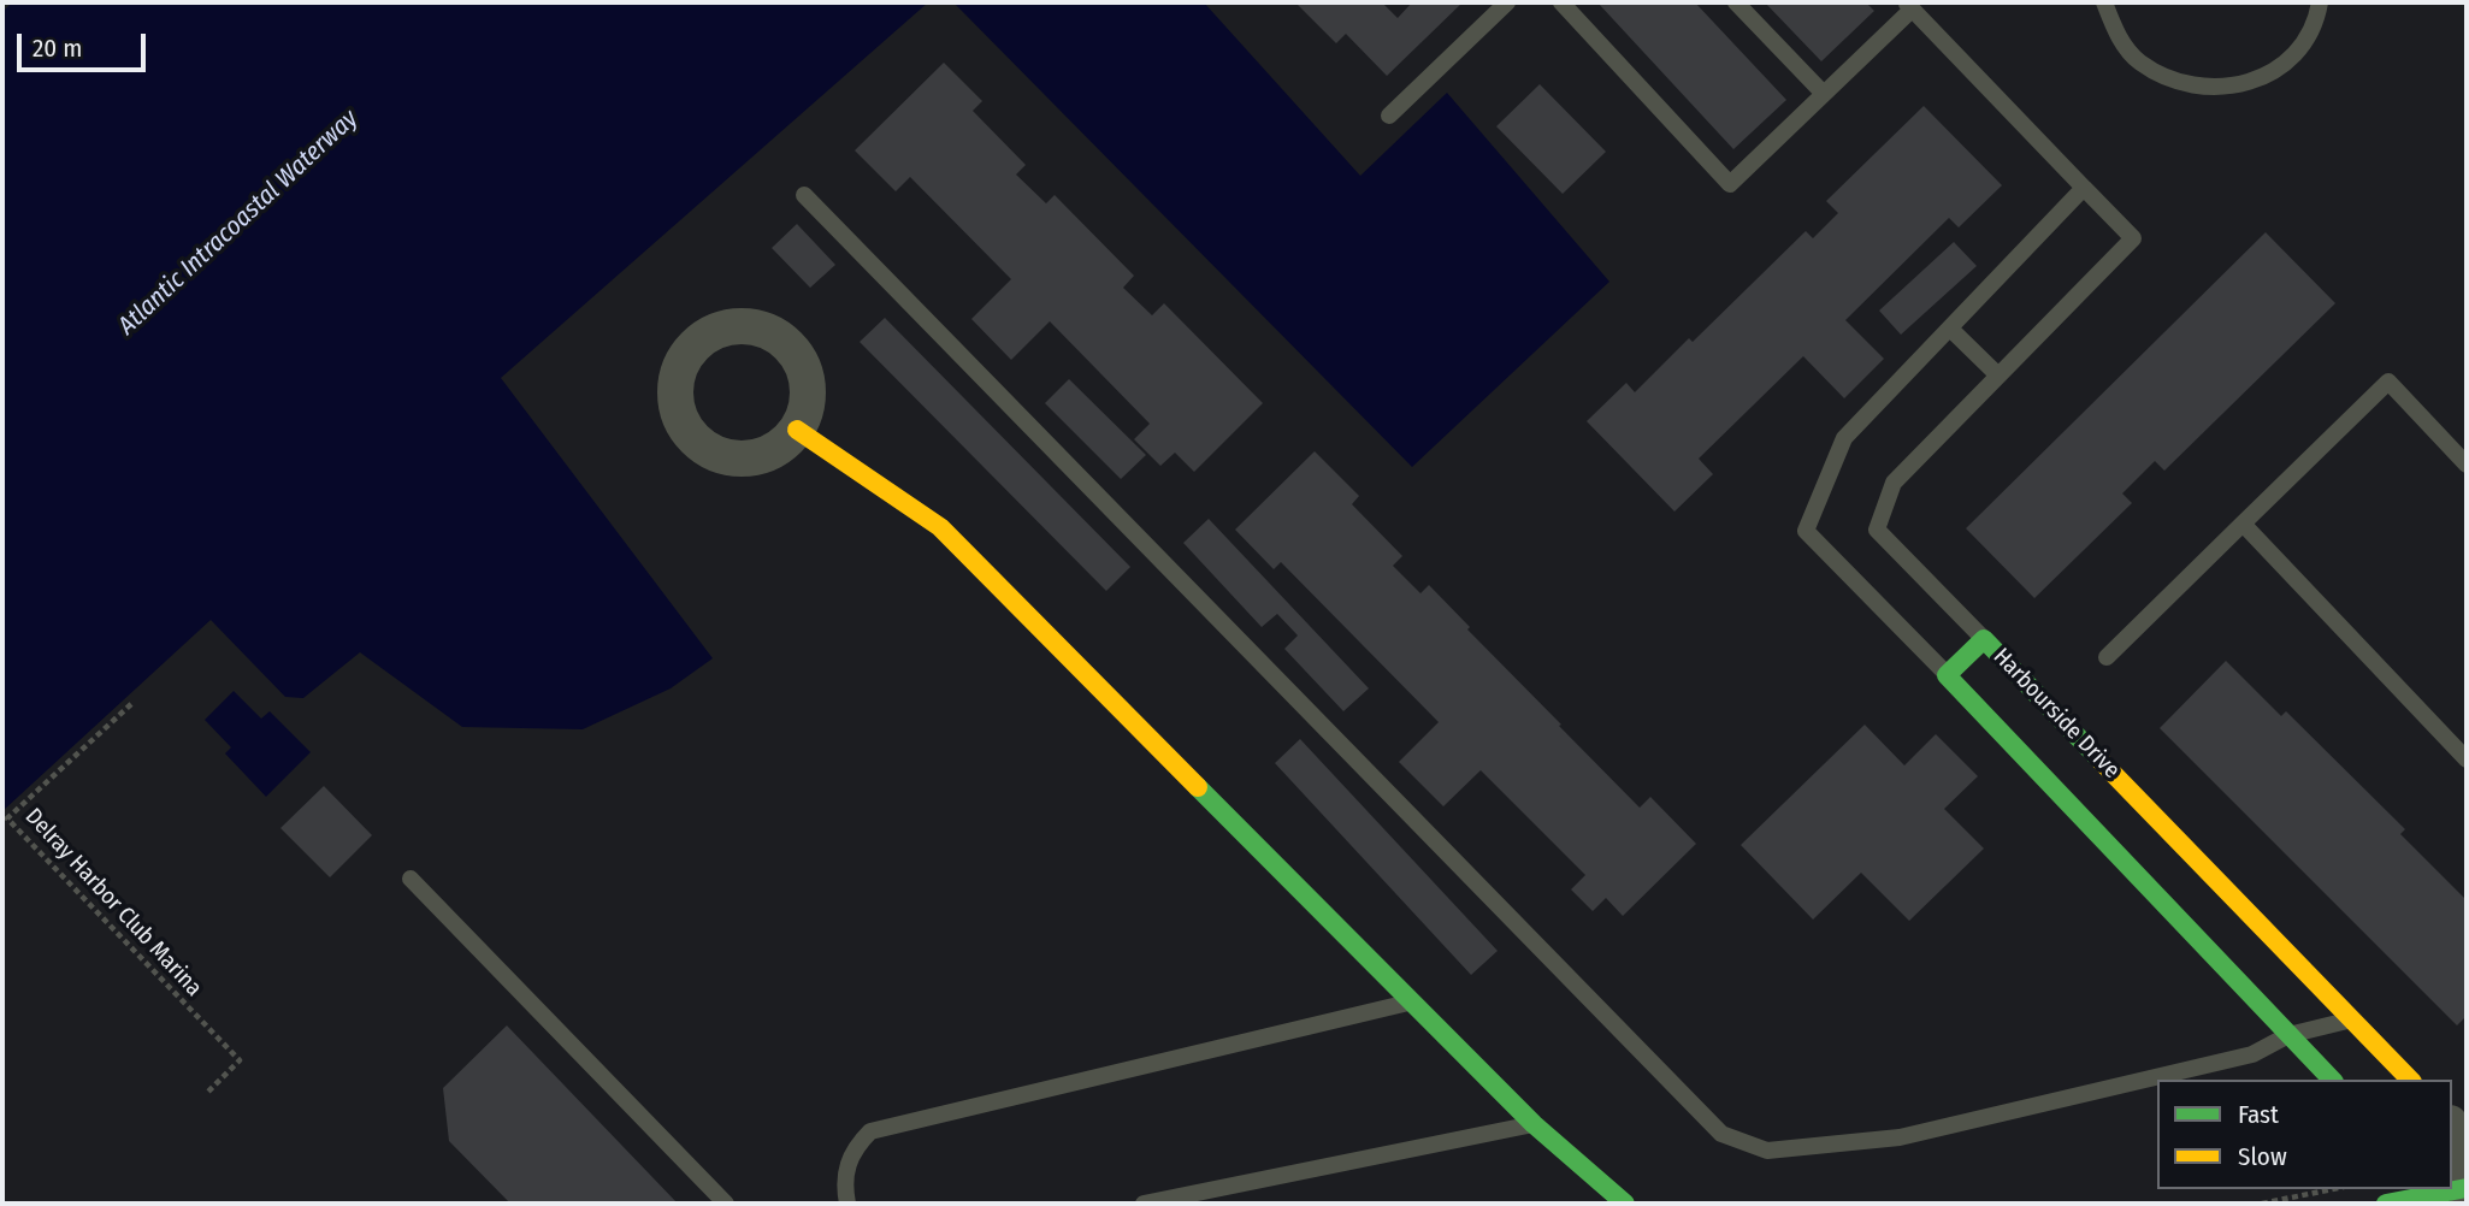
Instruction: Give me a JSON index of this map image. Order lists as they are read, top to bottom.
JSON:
{
  "streets": {
    "street": ["Harbourside Drive"],
    "path": ["Delray Harbor Club Marina"]
  },
  "water": ["Atlantic Intracoastal Waterway"],
  "legend": ["Fast", "Slow"],
  "scale_bar": "20 m"
}
